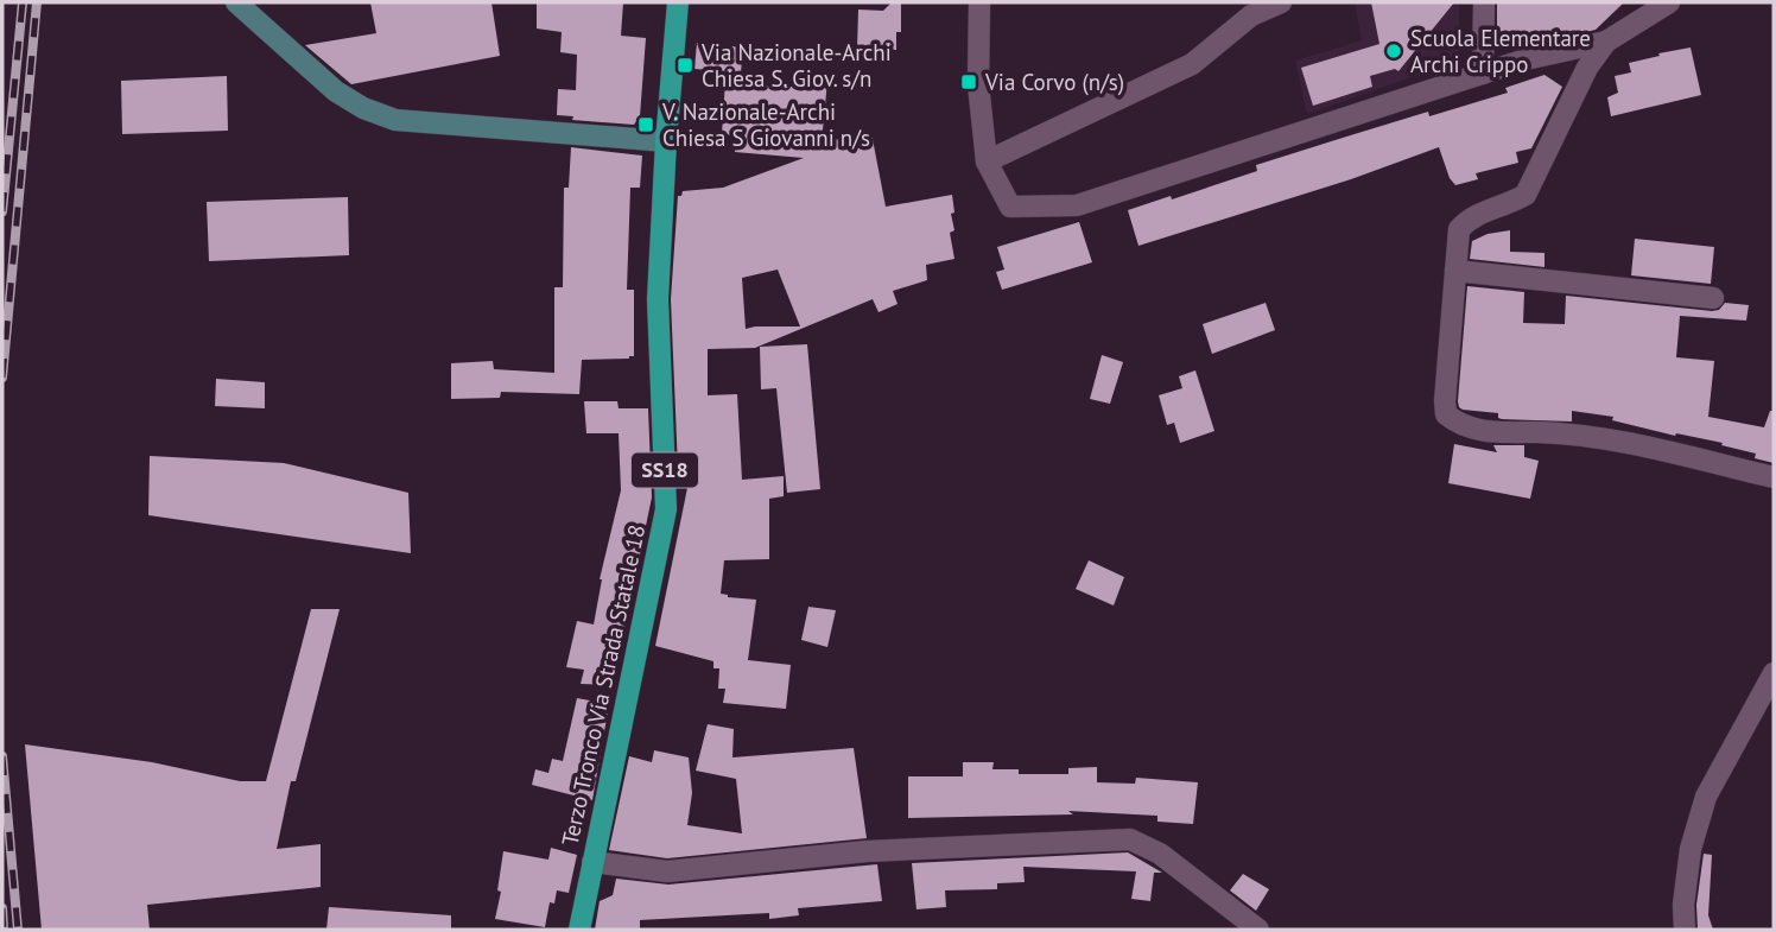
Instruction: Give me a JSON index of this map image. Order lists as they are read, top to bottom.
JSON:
{
  "streets": {
    "main road": ["SS18", "Terzo Tronco Via Strada Statale 18"]
  },
  "places": {
    "other": ["Scuola Elementare Archi Crippo"],
    "transit": ["Via Nazionale-Archi Chiesa S. Giov. s/n", "Via Corvo (n/s)", "V. Nazionale-Archi Chiesa S Giovanni n/s"]
  }
}
